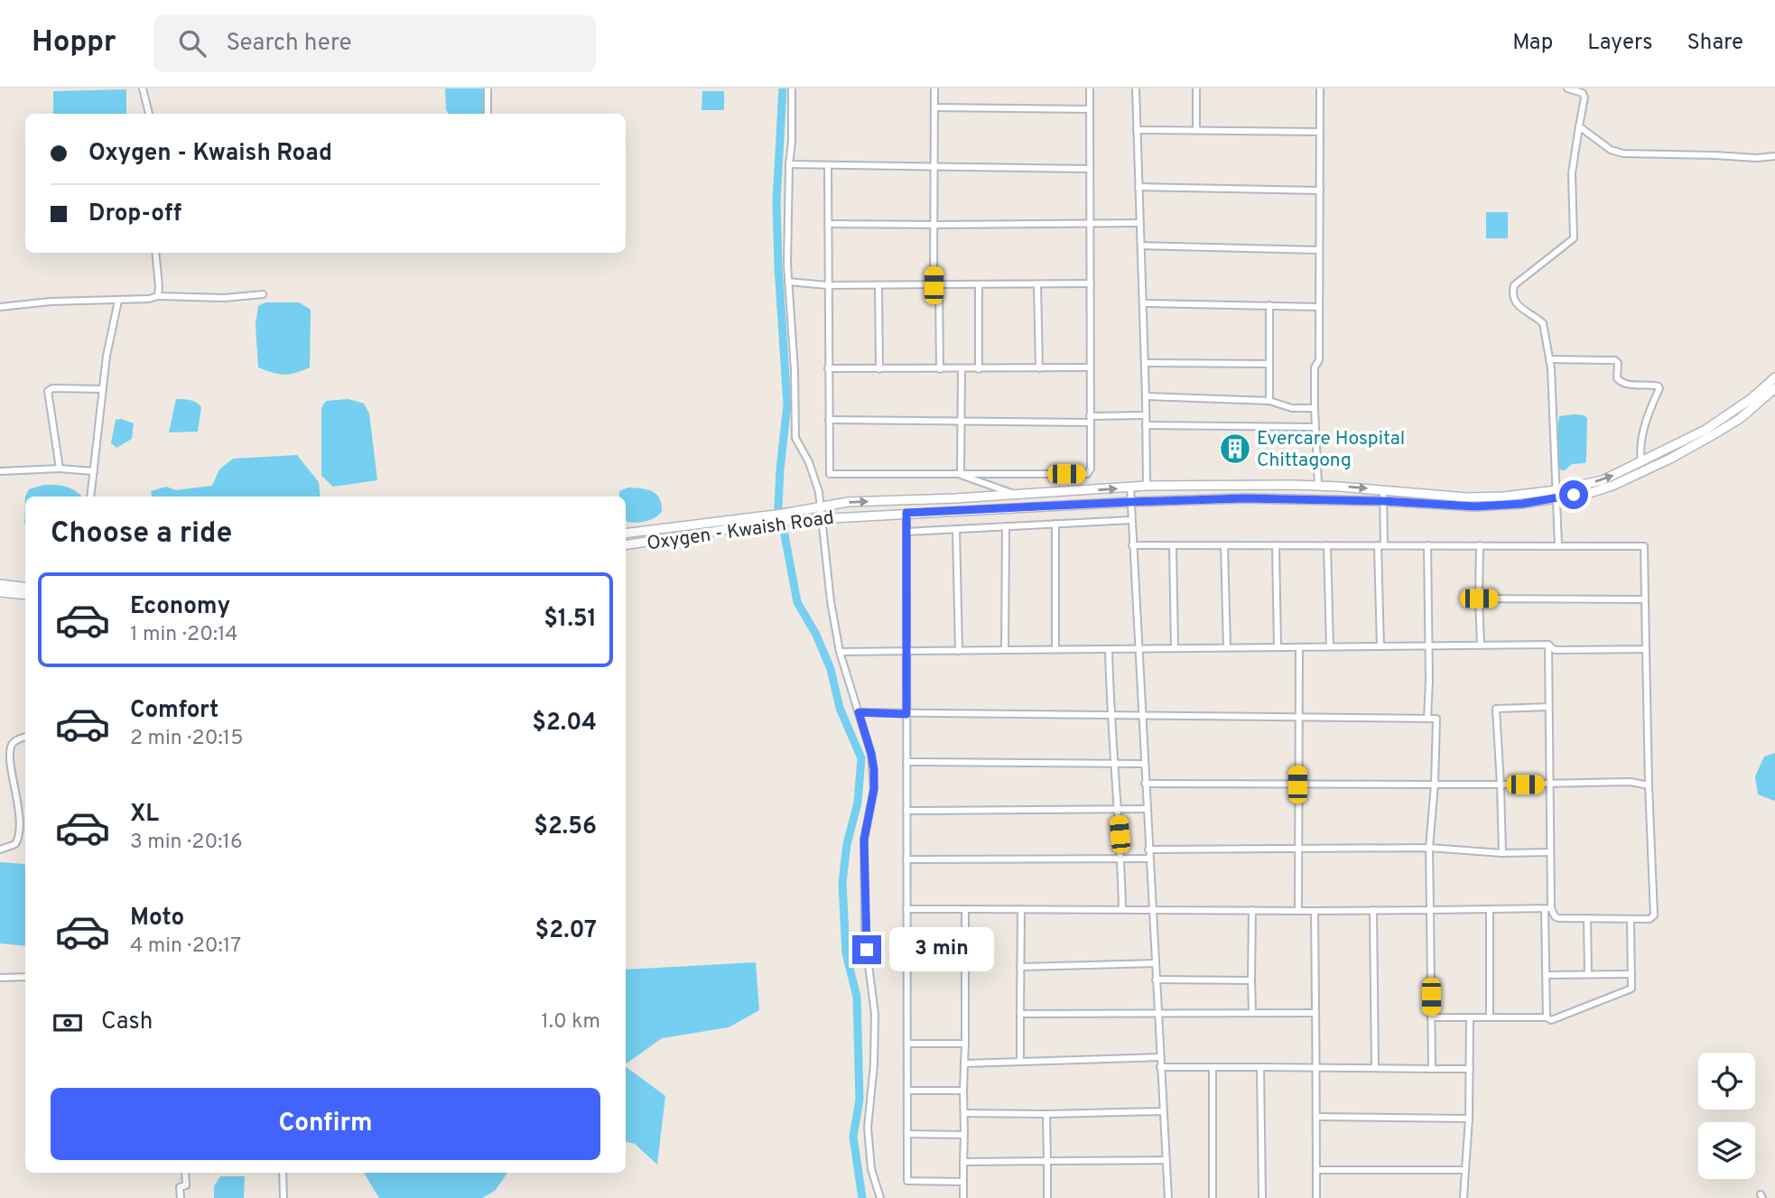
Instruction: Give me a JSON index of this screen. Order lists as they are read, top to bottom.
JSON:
{
  "streets": {
    "main road": ["Oxygen - Kwaish Road"]
  },
  "places": {
    "building": ["Evercare Hospital Chittagong"]
  },
  "page": {
    "header": "Hoppr",
    "search": "Search here",
    "nav": ["Map", "Layers", "Share"],
    "banner": ["Oxygen - Kwaish Road", "Drop-off"],
    "heading": "Choose a ride",
    "list": [
      {
        "name": "Economy",
        "note": "1 min · 20:14",
        "value": "$1.51"
      },
      {
        "name": "Comfort",
        "note": "2 min · 20:15",
        "value": "$2.04"
      },
      {
        "name": "XL",
        "note": "3 min · 20:16",
        "value": "$2.56"
      },
      {
        "name": "Moto",
        "note": "4 min · 20:17",
        "value": "$2.07"
      }
    ],
    "bubble": "3 min",
    "pay": ["Cash", "1.0 km"],
    "buttons": "Confirm"
  }
}
